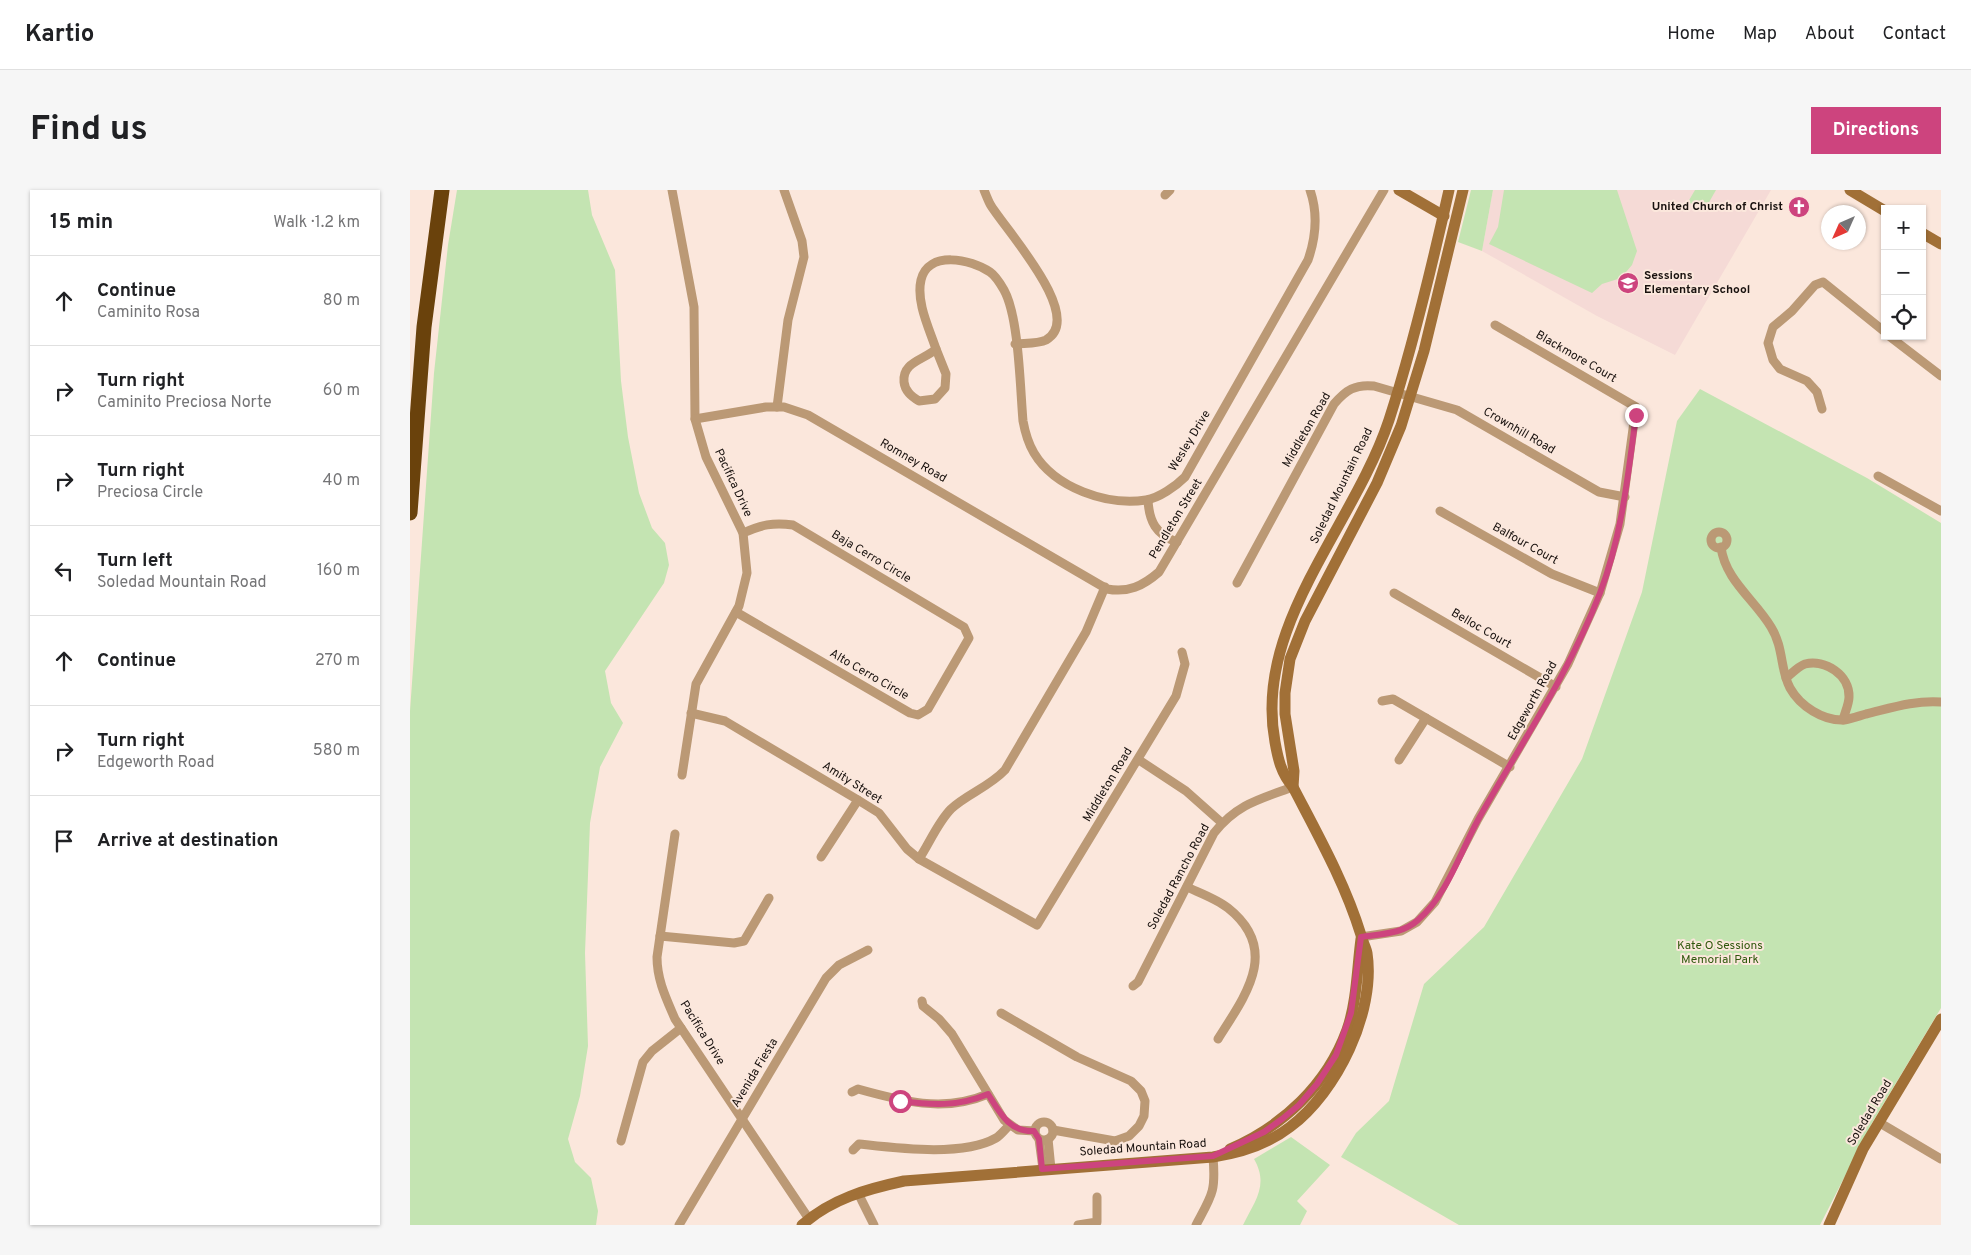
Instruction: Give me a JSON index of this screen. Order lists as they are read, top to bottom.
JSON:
{
  "streets": {
    "main road": ["Soledad Mountain Road", "Soledad Road"],
    "street": [
      "Blackmore Court",
      "Middleton Road",
      "Crownhill Road",
      "Wesley Drive",
      "Romney Road",
      "Pacifica Drive",
      "Pendleton Street",
      "Balfour Court",
      "Baja Cerro Circle",
      "Belloc Court",
      "Alto Cerro Circle",
      "Edgeworth Road",
      "Amity Street",
      "Soledad Rancho Road",
      "Avenida Fiesta"
    ]
  },
  "crossings": [
    ["Blackmore Court", "Edgeworth Road"],
    ["Middleton Road", "Crownhill Road"],
    ["Middleton Road", "Soledad Mountain Road"],
    ["Middleton Road", "Amity Street"],
    ["Crownhill Road", "Soledad Mountain Road"],
    ["Crownhill Road", "Edgeworth Road"],
    ["Romney Road", "Pacifica Drive"],
    ["Romney Road", "Pendleton Street"],
    ["Pacifica Drive", "Soledad Mountain Road"],
    ["Pacifica Drive", "Baja Cerro Circle"],
    ["Pacifica Drive", "Alto Cerro Circle"],
    ["Pacifica Drive", "Amity Street"],
    ["Pacifica Drive", "Avenida Fiesta"],
    ["Soledad Mountain Road", "Edgeworth Road"],
    ["Soledad Mountain Road", "Soledad Rancho Road"],
    ["Balfour Court", "Edgeworth Road"],
    ["Baja Cerro Circle", "Alto Cerro Circle"],
    ["Belloc Court", "Edgeworth Road"]
  ],
  "parks": ["Kate O Sessions Memorial Park"],
  "places": {
    "church": ["United Church of Christ"],
    "school or university": ["Sessions Elementary School"]
  },
  "north": "bottom left",
  "page": {
    "header": "Kartio",
    "nav": [
      "Home",
      "Map",
      "About",
      "Contact"
    ],
    "buttons": "Directions",
    "title": "Find us",
    "heading": ["15 min", "Walk · 1.2 km"],
    "map_buttons": ["+", "−"],
    "list": [
      ["Continue", "Caminito Rosa", "80 m"],
      ["Turn right", "Caminito Preciosa Norte", "60 m"],
      ["Turn right", "Preciosa Circle", "40 m"],
      ["Turn left", "Soledad Mountain Road", "160 m"],
      ["Continue", "270 m"],
      ["Turn right", "Edgeworth Road", "580 m"],
      "Arrive at destination"
    ]
  }
}
